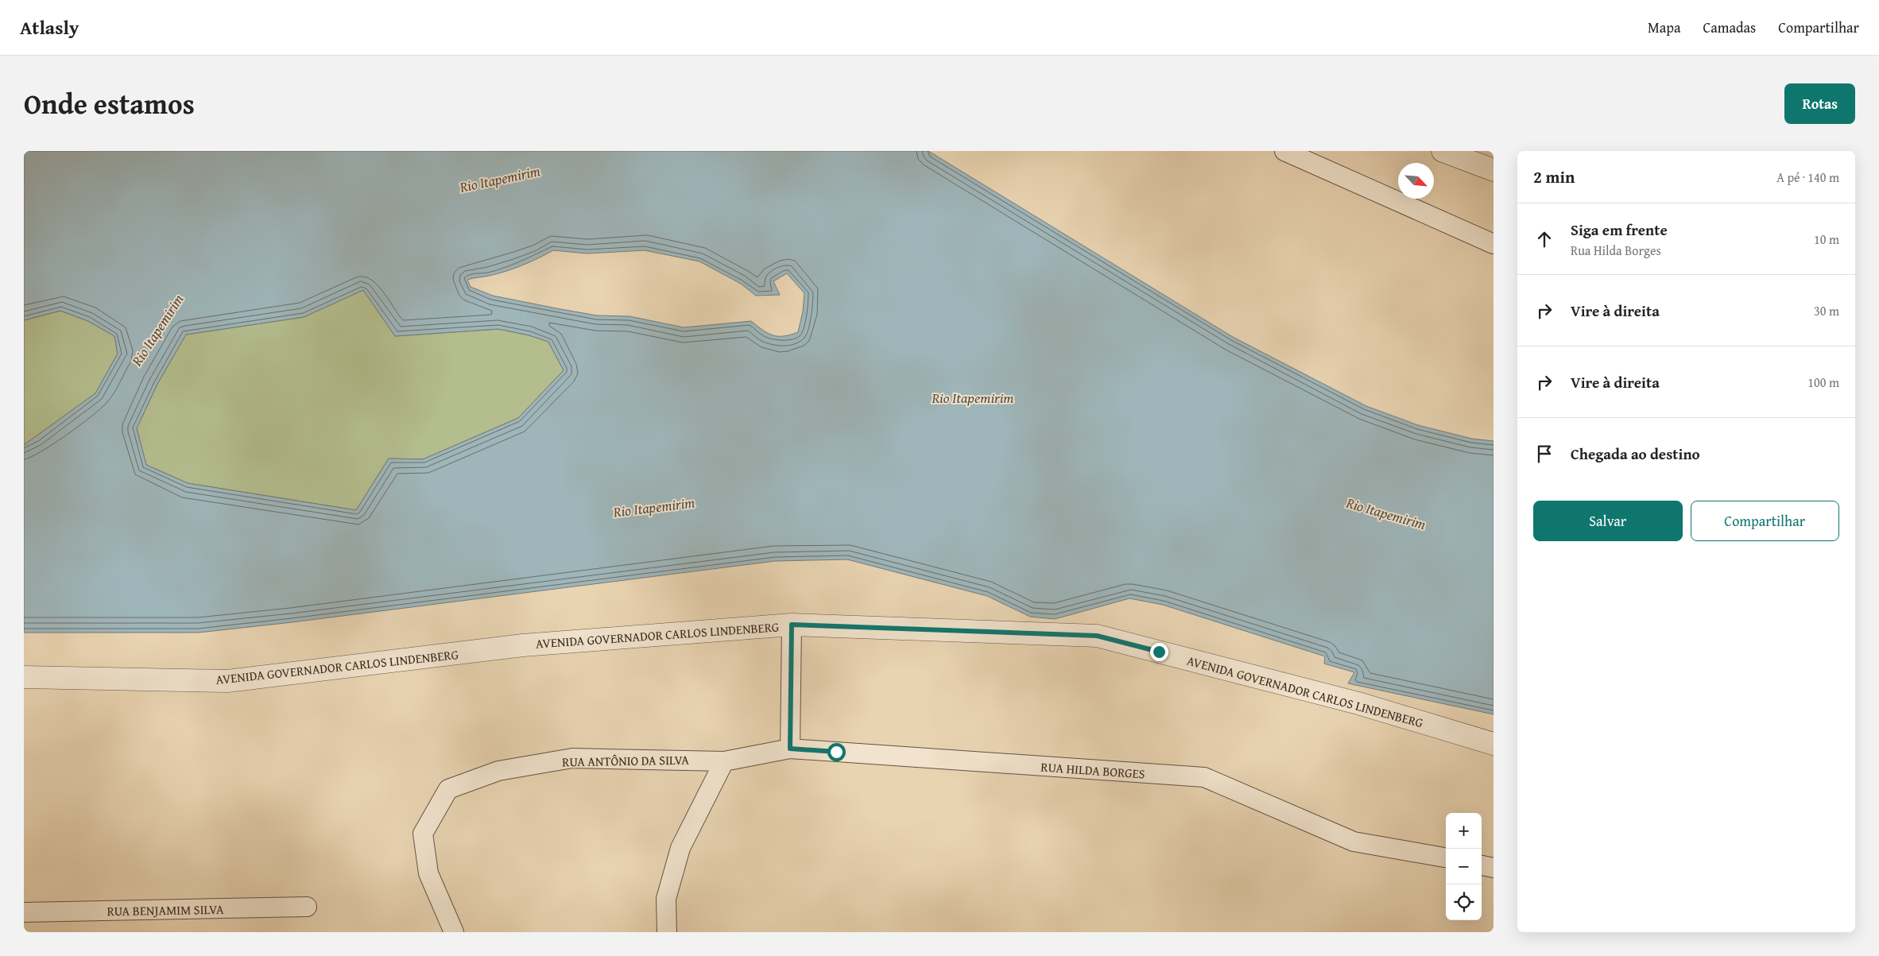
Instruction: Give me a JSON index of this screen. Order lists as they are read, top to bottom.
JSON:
{
  "streets": {
    "street": [
      "AVENIDA GOVERNADOR CARLOS LINDENBERG",
      "RUA ANTÔNIO DA SILVA",
      "RUA HILDA BORGES",
      "RUA BENJAMIM SILVA"
    ]
  },
  "crossings": [
    ["RUA ANTÔNIO DA SILVA", "RUA HILDA BORGES"]
  ],
  "water": ["Rio Itapemirim"],
  "north": "bottom right",
  "page": {
    "header": "Atlasly",
    "nav": ["Mapa", "Camadas", "Compartilhar"],
    "title": "Onde estamos",
    "buttons": [
      "Rotas",
      ["Salvar", "Compartilhar"]
    ],
    "heading": ["2 min", "A pé · 140 m"],
    "list": [
      ["Siga em frente", "Rua Hilda Borges", "10 m"],
      ["Vire à direita", "30 m"],
      ["Vire à direita", "100 m"],
      "Chegada ao destino"
    ],
    "map_buttons": ["+", "−"]
  }
}
